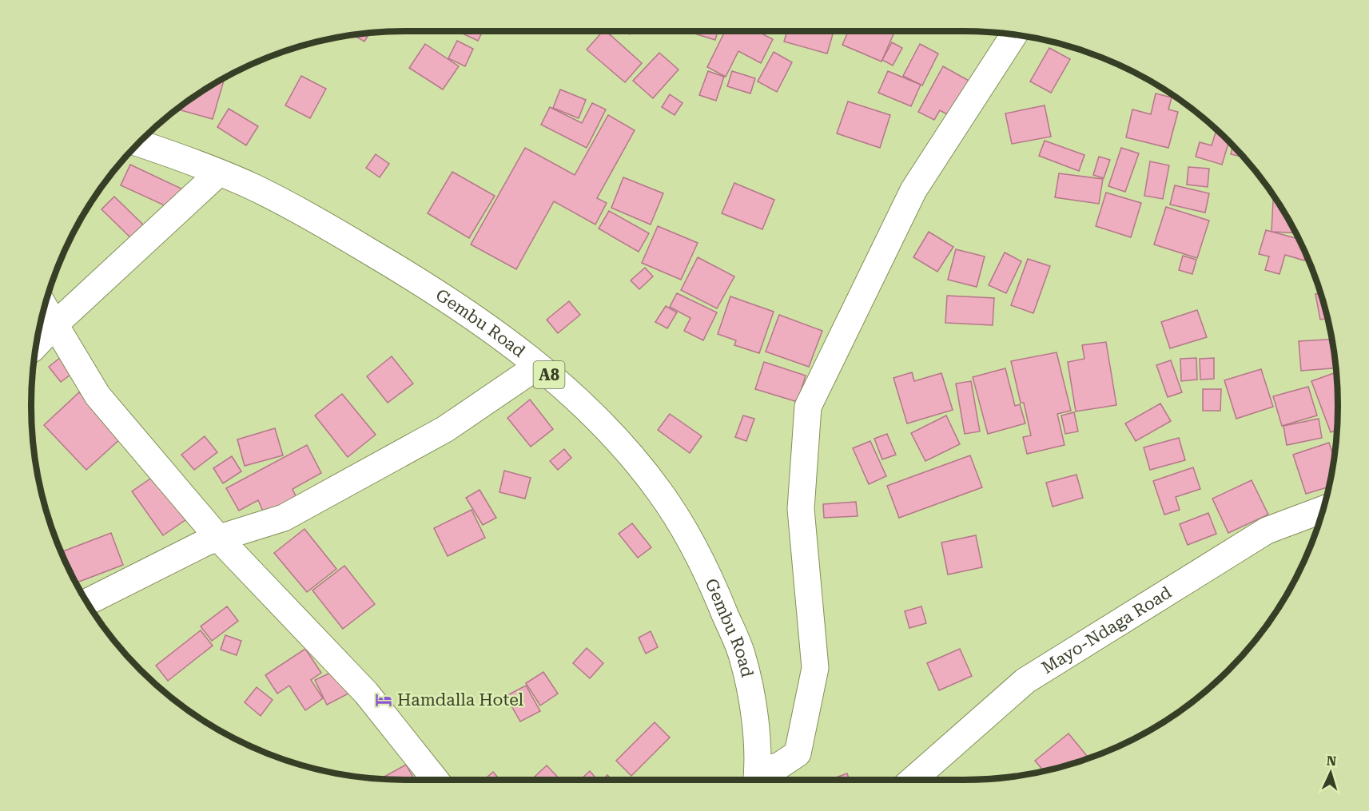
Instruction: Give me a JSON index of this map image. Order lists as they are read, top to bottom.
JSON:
{
  "streets": {
    "street": ["Gembu Road", "A8", "Mayo-Ndaga Road"]
  },
  "places": {
    "hotel": ["Hamdalla Hotel"]
  },
  "north": "top"
}
